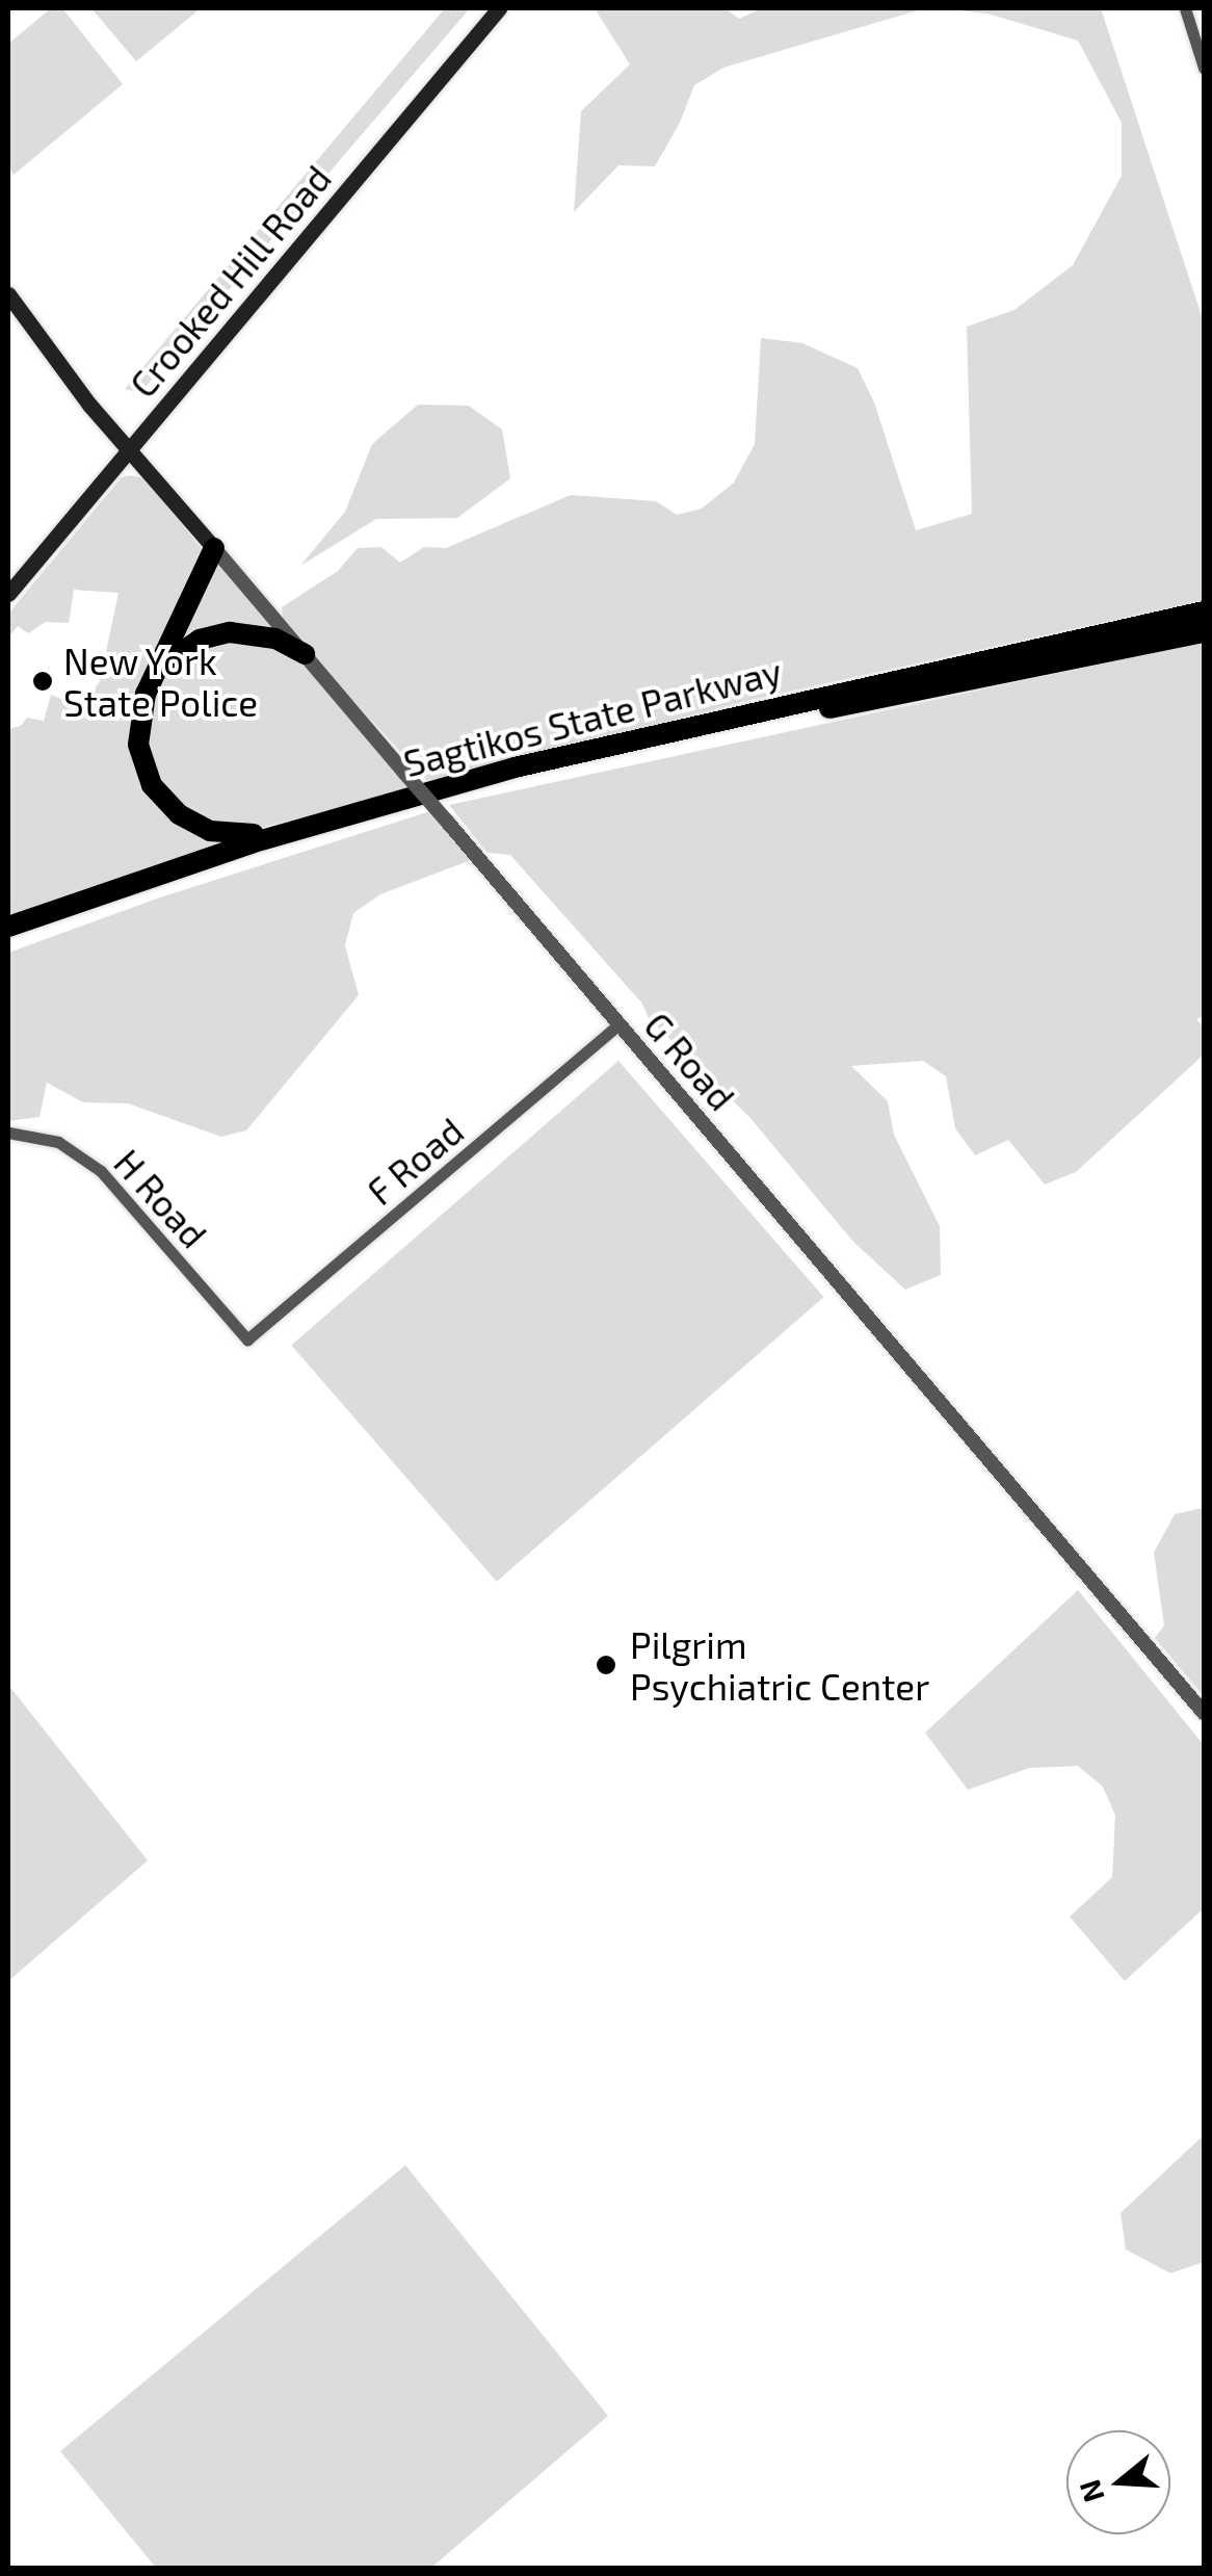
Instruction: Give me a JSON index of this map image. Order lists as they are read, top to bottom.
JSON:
{
  "streets": {
    "highway": ["Sagtikos State Parkway"],
    "main road": ["Crooked Hill Road", "G Road"],
    "street": ["F Road", "H Road"]
  },
  "crossings": [
    ["Crooked Hill Road", "G Road"],
    ["G Road", "F Road"],
    ["F Road", "H Road"]
  ],
  "places": ["New York State Police", "Pilgrim Psychiatric Center"],
  "north": "left"
}
